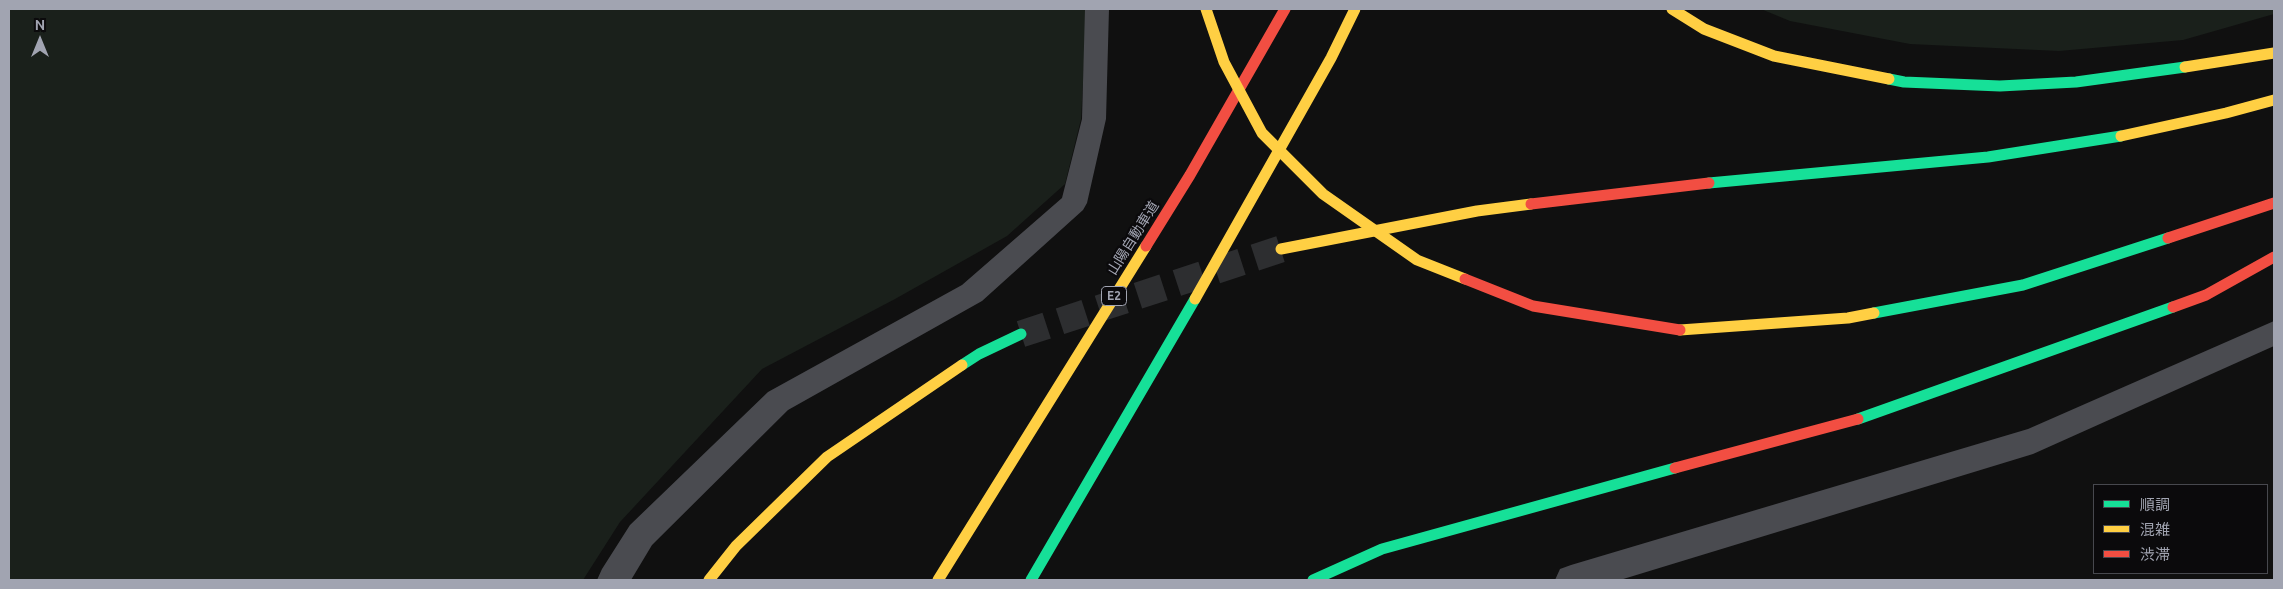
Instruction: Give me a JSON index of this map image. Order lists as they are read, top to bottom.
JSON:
{
  "streets": {
    "highway": ["山陽自動車道", "E2"]
  },
  "legend": ["順調", "混雑", "渋滞"],
  "north": "top"
}
